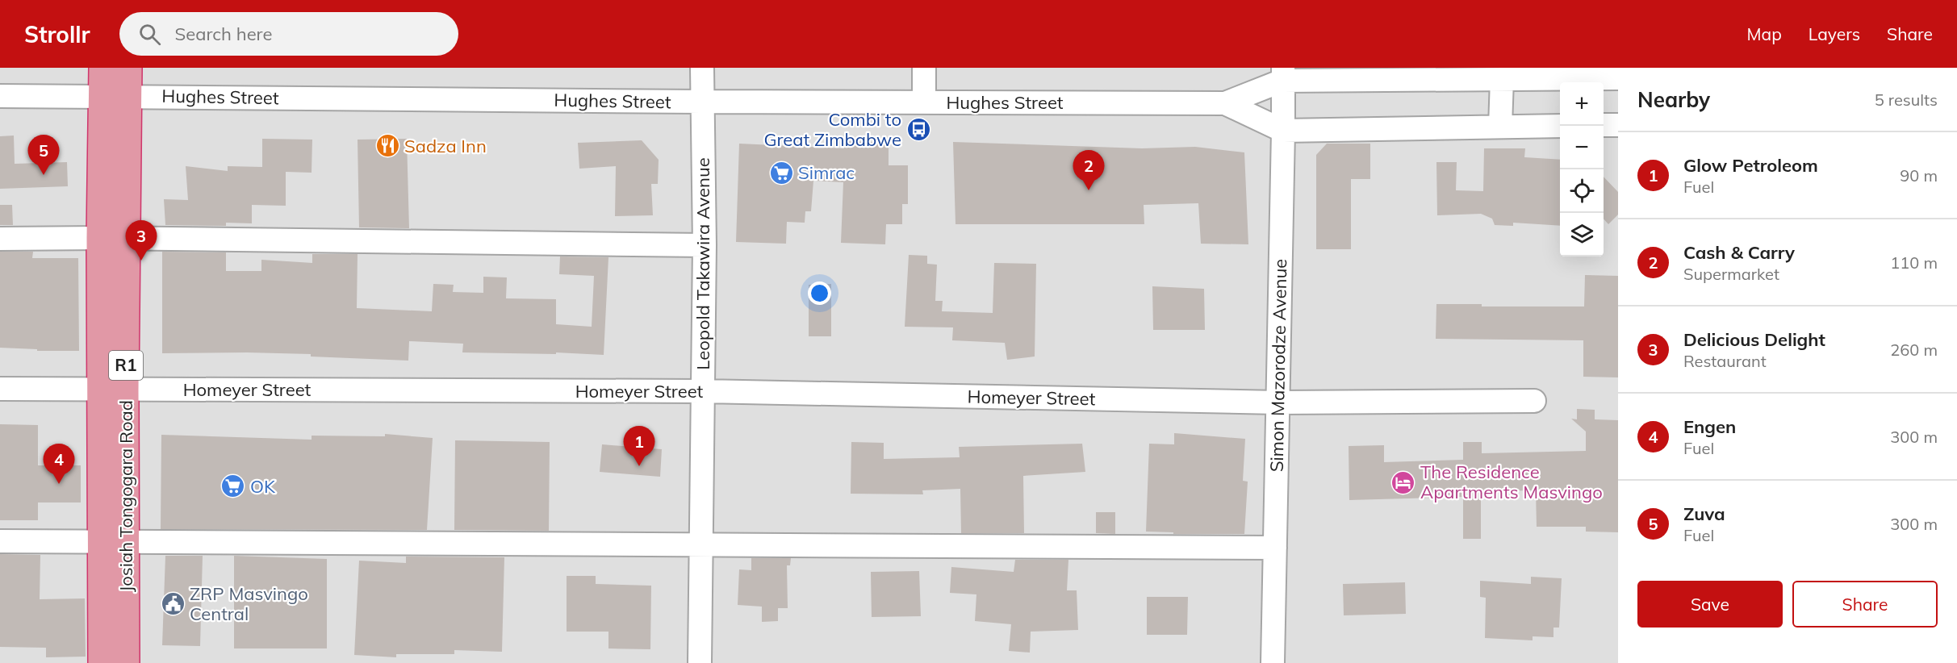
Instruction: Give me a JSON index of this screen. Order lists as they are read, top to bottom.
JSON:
{
  "streets": {
    "highway": ["R1", "Josiah Tongogara Road"],
    "street": [
      "Hughes Street",
      "Leopold Takawira Avenue",
      "Simon Mazorodze Avenue",
      "Homeyer Street"
    ]
  },
  "crossings": [
    ["Hughes Street", "Leopold Takawira Avenue"],
    ["Hughes Street", "Josiah Tongogara Road"],
    ["Leopold Takawira Avenue", "Homeyer Street"],
    ["Simon Mazorodze Avenue", "Homeyer Street"],
    ["Homeyer Street", "Josiah Tongogara Road"]
  ],
  "places": {
    "bus stop": ["Combi to Great Zimbabwe"],
    "restaurant": ["Sadza Inn"],
    "supermarket": ["Simrac", "OK"],
    "hotel": ["The Residence Apartments Masvingo"],
    "public building": ["ZRP Masvingo Central"]
  },
  "page": {
    "header": "Strollr",
    "search": "Search here",
    "nav": ["Map", "Layers", "Share"],
    "heading": ["Nearby", "5 results"],
    "map_buttons": ["+", "−"],
    "list": [
      {
        "mark": "1",
        "name": "Glow Petroleom",
        "note": "Fuel",
        "value": "90 m"
      },
      {
        "mark": "2",
        "name": "Cash & Carry",
        "note": "Supermarket",
        "value": "110 m"
      },
      {
        "mark": "3",
        "name": "Delicious Delight",
        "note": "Restaurant",
        "value": "260 m"
      },
      {
        "mark": "4",
        "name": "Engen",
        "note": "Fuel",
        "value": "300 m"
      },
      {
        "mark": "5",
        "name": "Zuva",
        "note": "Fuel",
        "value": "300 m"
      }
    ],
    "pins": [
      "5",
      "2",
      "3",
      "1",
      "4"
    ],
    "buttons": ["Save", "Share"]
  }
}
